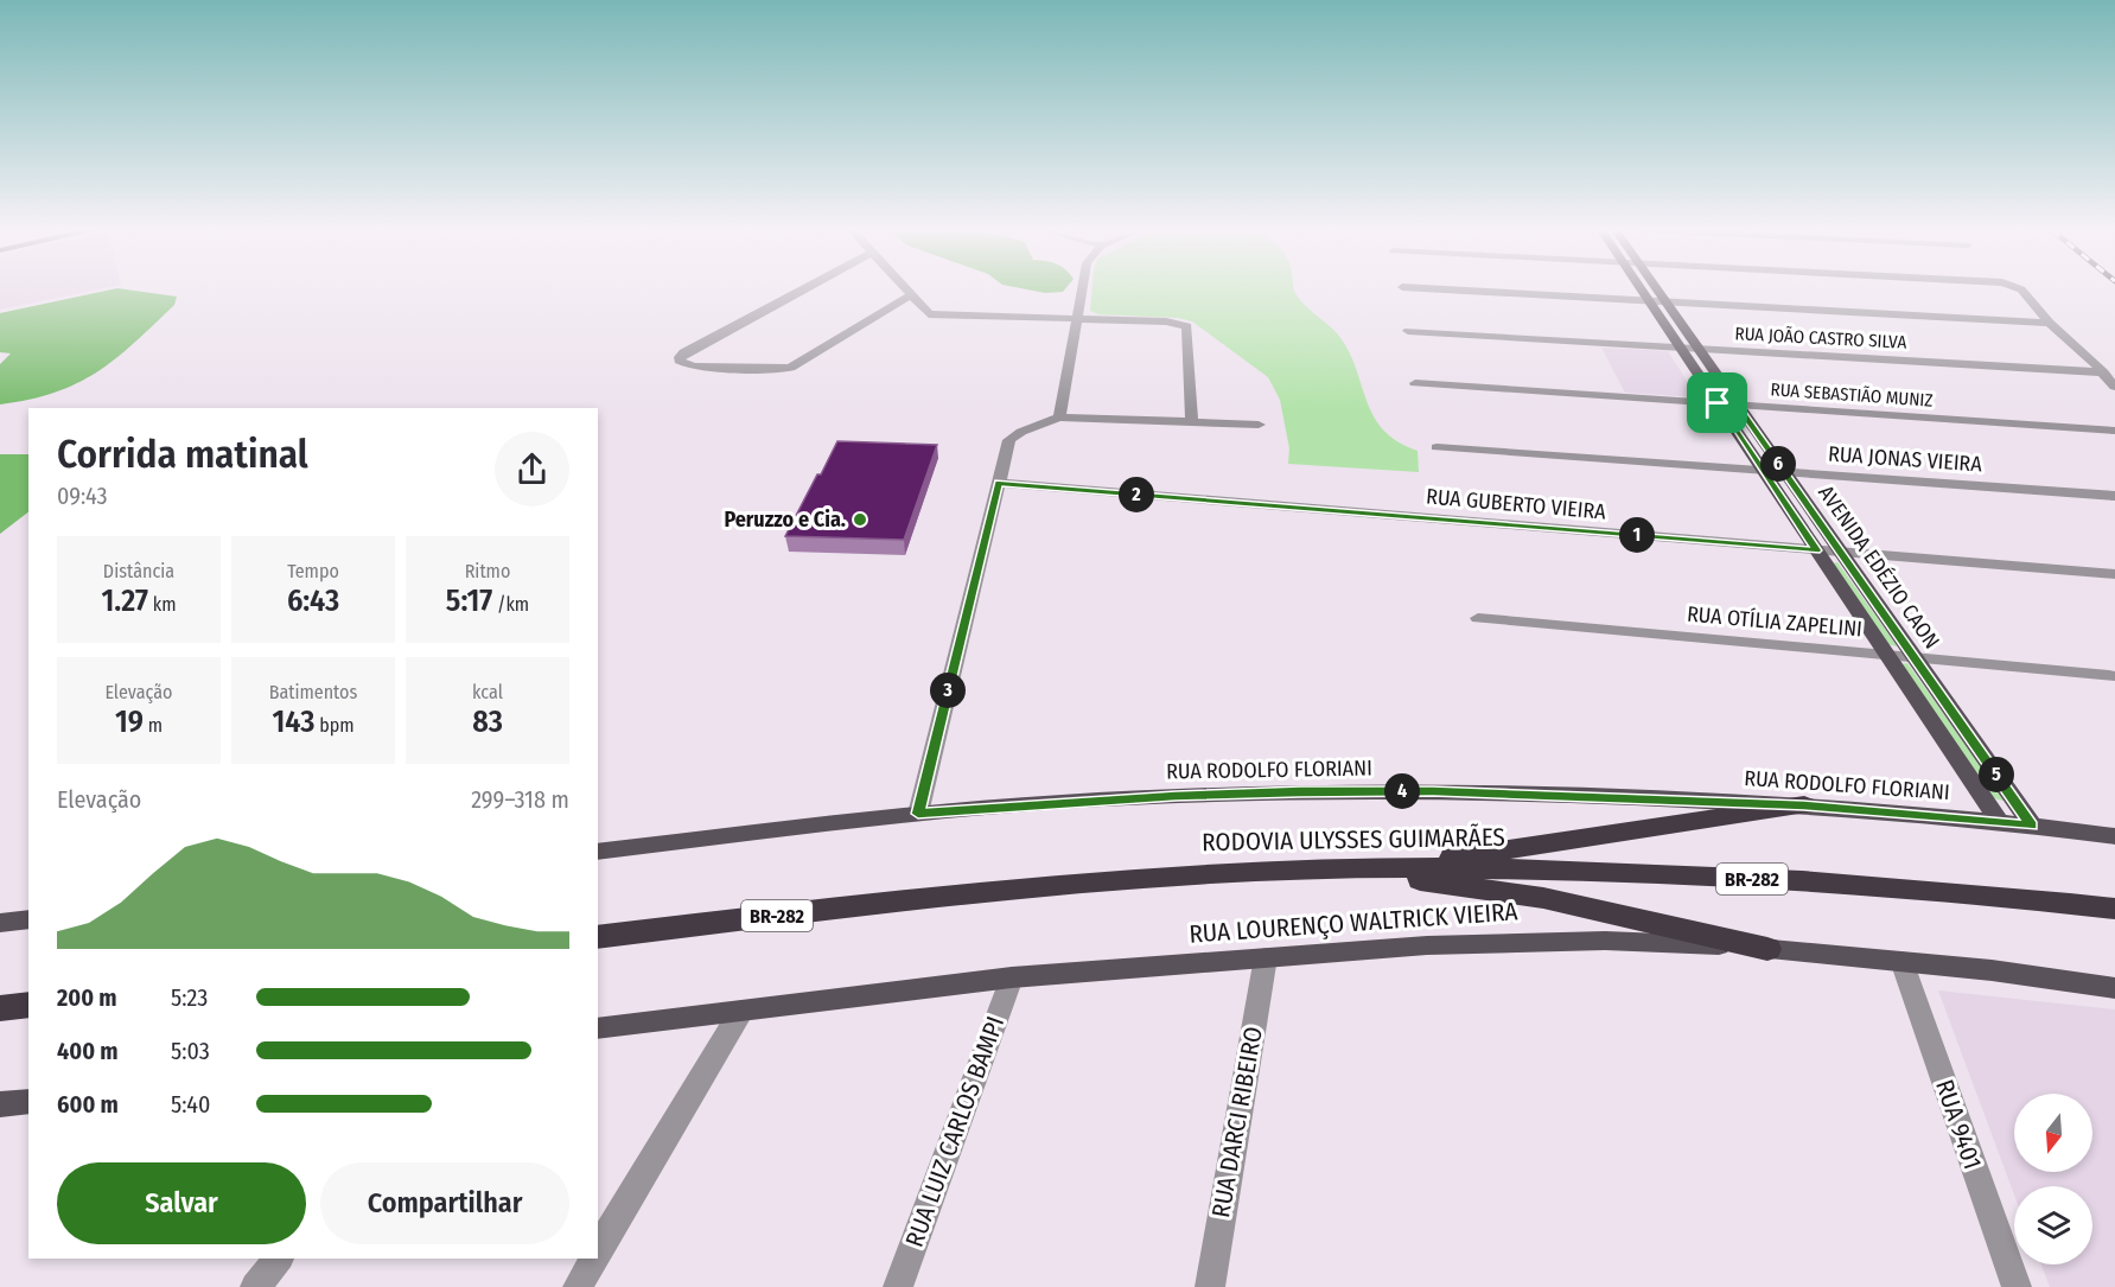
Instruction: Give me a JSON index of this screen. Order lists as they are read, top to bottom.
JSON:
{
  "streets": {
    "highway": ["RODOVIA ULYSSES GUIMARÃES", "BR-282"],
    "main road": ["AVENIDA EDÉZIO CAON", "RUA RODOLFO FLORIANI", "RUA LOURENÇO WALTRICK VIEIRA"],
    "street": [
      "RUA JOÃO CASTRO SILVA",
      "RUA SEBASTIÃO MUNIZ",
      "RUA JONAS VIEIRA",
      "RUA GUBERTO VIEIRA",
      "RUA OTÍLIA ZAPELINI",
      "RUA DARCI RIBEIRO",
      "RUA 9401",
      "RUA LUIZ CARLOS BAMPI"
    ]
  },
  "crossings": [
    ["RUA JOÃO CASTRO SILVA", "AVENIDA EDÉZIO CAON"],
    ["RUA SEBASTIÃO MUNIZ", "AVENIDA EDÉZIO CAON"],
    ["RUA JONAS VIEIRA", "AVENIDA EDÉZIO CAON"],
    ["RUA GUBERTO VIEIRA", "AVENIDA EDÉZIO CAON"],
    ["AVENIDA EDÉZIO CAON", "RUA OTÍLIA ZAPELINI"],
    ["AVENIDA EDÉZIO CAON", "RUA RODOLFO FLORIANI"],
    ["RUA LOURENÇO WALTRICK VIEIRA", "RUA DARCI RIBEIRO"],
    ["RUA LOURENÇO WALTRICK VIEIRA", "RUA 9401"],
    ["RUA LOURENÇO WALTRICK VIEIRA", "RUA LUIZ CARLOS BAMPI"]
  ],
  "places": ["Peruzzo e Cia."],
  "north": "bottom",
  "page": {
    "heading": ["Corrida matinal", "09:43"],
    "pins": [
      "6",
      "2",
      "1",
      "3",
      "5",
      "4"
    ],
    "stats": [
      ["Distância", "1.27 km"],
      ["Tempo", "6:43"],
      ["Ritmo", "5:17 /km"],
      ["Elevação", "19 m"],
      ["Batimentos", "143 bpm"],
      ["kcal", "83"]
    ],
    "chart": ["Elevação", "299–318 m"],
    "list": [
      {
        "name": "200 m",
        "note": "5:23"
      },
      {
        "name": "400 m",
        "note": "5:03"
      },
      {
        "name": "600 m",
        "note": "5:40"
      }
    ],
    "buttons": ["Salvar", "Compartilhar"]
  }
}
